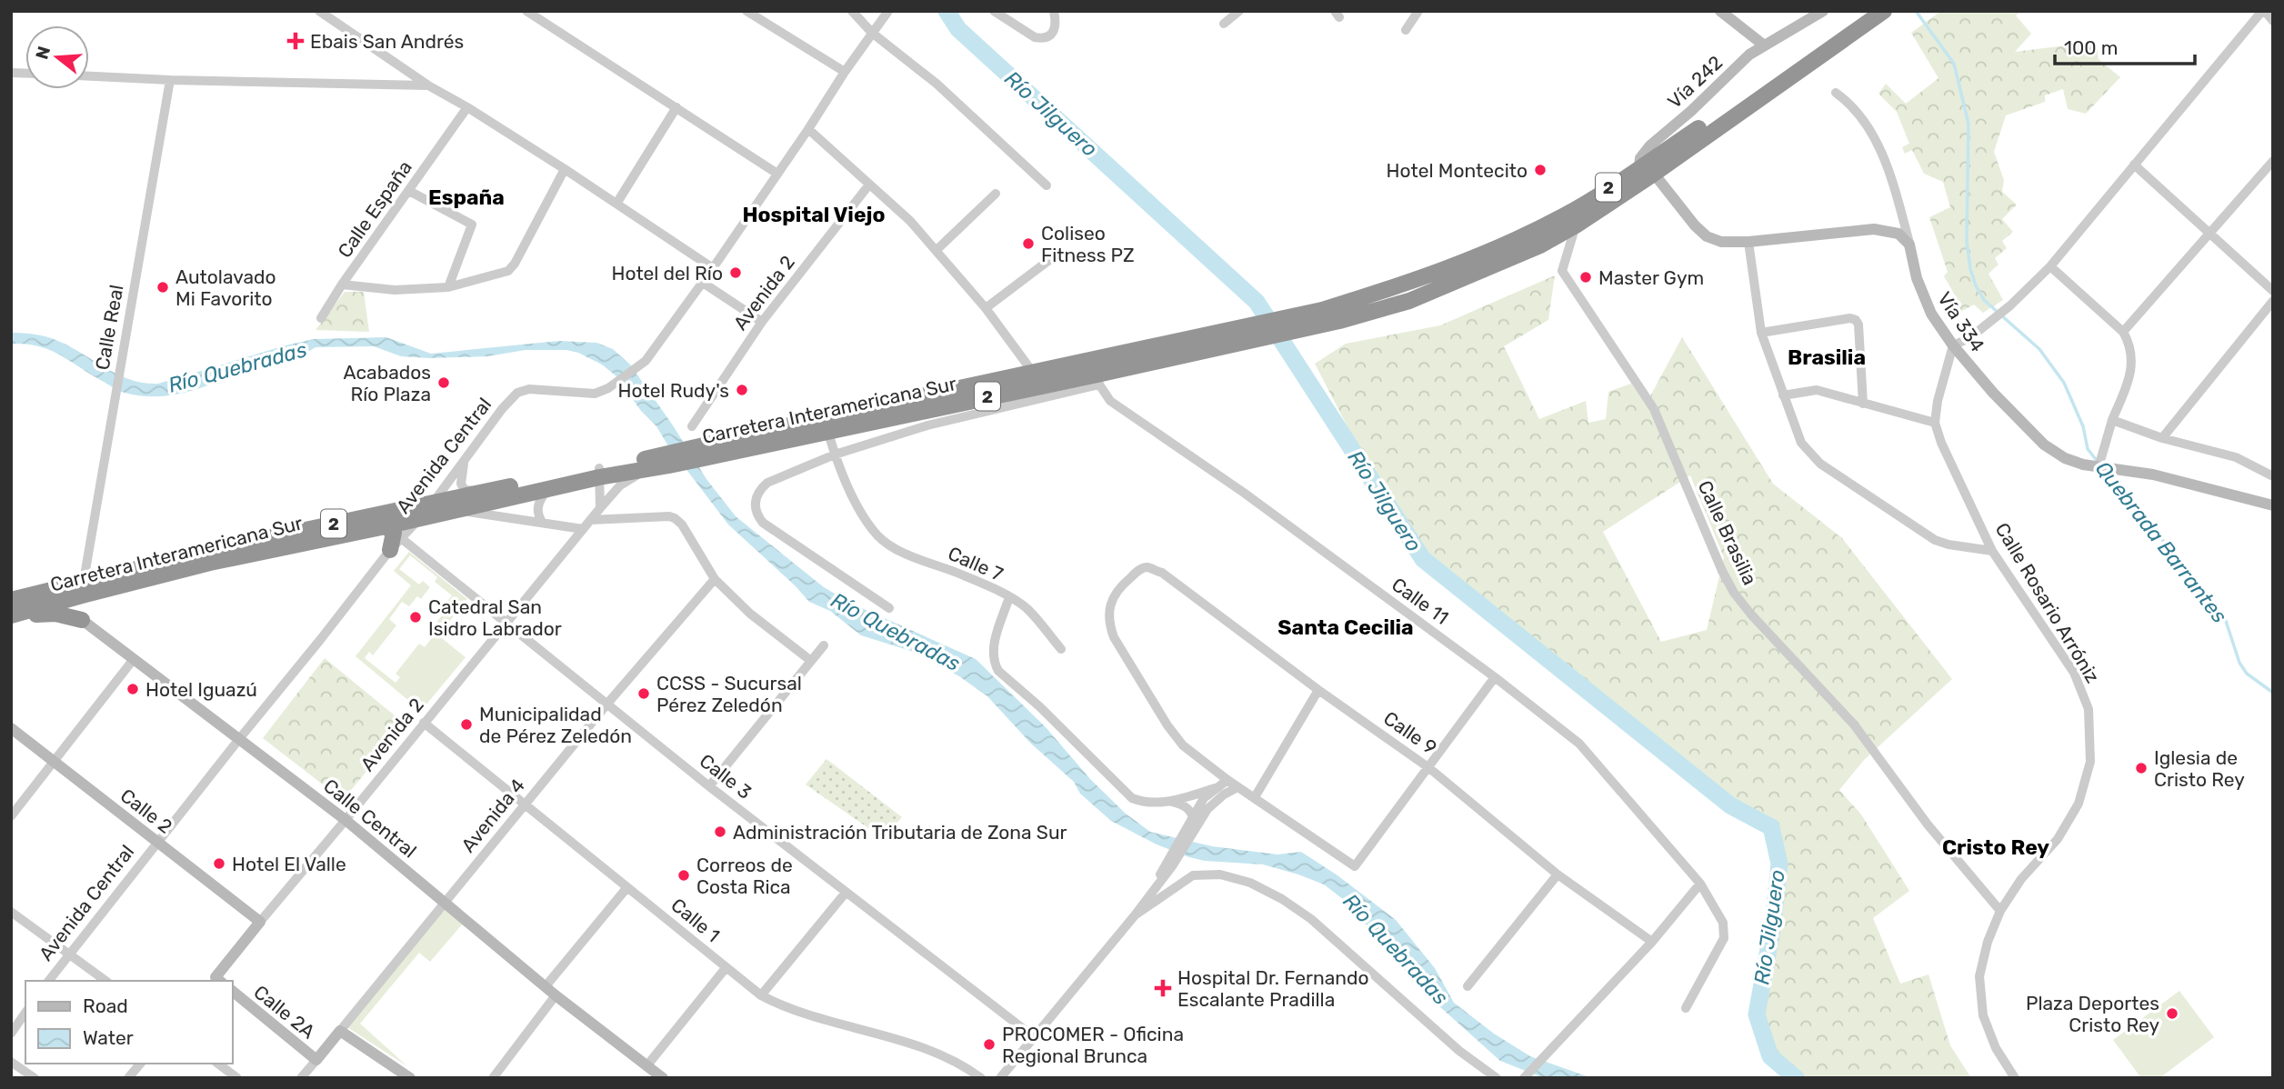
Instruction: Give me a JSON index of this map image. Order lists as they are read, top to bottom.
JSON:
{
  "streets": {
    "highway": ["2", "Carretera Interamericana Sur"],
    "main road": [
      "Vía 242",
      "Avenida 2",
      "Vía 334",
      "Calle 2",
      "Avenida 4",
      "Calle Central",
      "Calle 2A"
    ],
    "street": [
      "Calle España",
      "Calle Real",
      "Avenida Central",
      "Calle Brasilia",
      "Calle 7",
      "Calle 11",
      "Calle Rosario Arróniz",
      "Calle 9",
      "Calle 3",
      "Calle 1"
    ]
  },
  "crossings": [
    ["Vía 242", "Carretera Interamericana Sur"],
    ["Avenida 2", "Carretera Interamericana Sur"],
    ["Avenida 2", "Calle 3"],
    ["Avenida 2", "Calle 2"],
    ["Avenida 2", "Calle Central"],
    ["Avenida 2", "Calle 1"],
    ["Calle Real", "Carretera Interamericana Sur"],
    ["Carretera Interamericana Sur", "Avenida Central"],
    ["Carretera Interamericana Sur", "Calle Brasilia"],
    ["Carretera Interamericana Sur", "Calle 7"],
    ["Carretera Interamericana Sur", "Calle 11"],
    ["Carretera Interamericana Sur", "Calle Central"],
    ["Avenida Central", "Calle 3"],
    ["Avenida Central", "Calle 2"],
    ["Avenida Central", "Calle Central"],
    ["Calle Brasilia", "Calle Rosario Arróniz"],
    ["Calle 3", "Avenida 4"],
    ["Avenida 4", "Calle Central"],
    ["Avenida 4", "Calle 1"],
    ["Avenida 4", "Calle 2A"]
  ],
  "districts": [
    "España",
    "Hospital Viejo",
    "Brasilia",
    "Santa Cecilia",
    "Cristo Rey"
  ],
  "water": ["Río Jilguero", "Río Quebradas", "Quebrada Barrantes"],
  "places": {
    "health": ["Ebais San Andrés", "Hospital Dr. Fernando Escalante Pradilla"],
    "other": [
      "Hotel Montecito",
      "Coliseo Fitness PZ",
      "Hotel del Río",
      "Master Gym",
      "Autolavado Mi Favorito",
      "Acabados Río Plaza",
      "Hotel Rudy's",
      "Catedral San Isidro Labrador",
      "Hotel Iguazú",
      "CCSS - Sucursal Pérez Zeledón",
      "Municipalidad de Pérez Zeledón",
      "Iglesia de Cristo Rey",
      "Administración Tributaria de Zona Sur",
      "Hotel El Valle",
      "Correos de Costa Rica",
      "Plaza Deportes Cristo Rey",
      "PROCOMER - Oficina Regional Brunca"
    ]
  },
  "legend": ["Road", "Water"],
  "scale_bar": "100 m",
  "north": "left"
}
